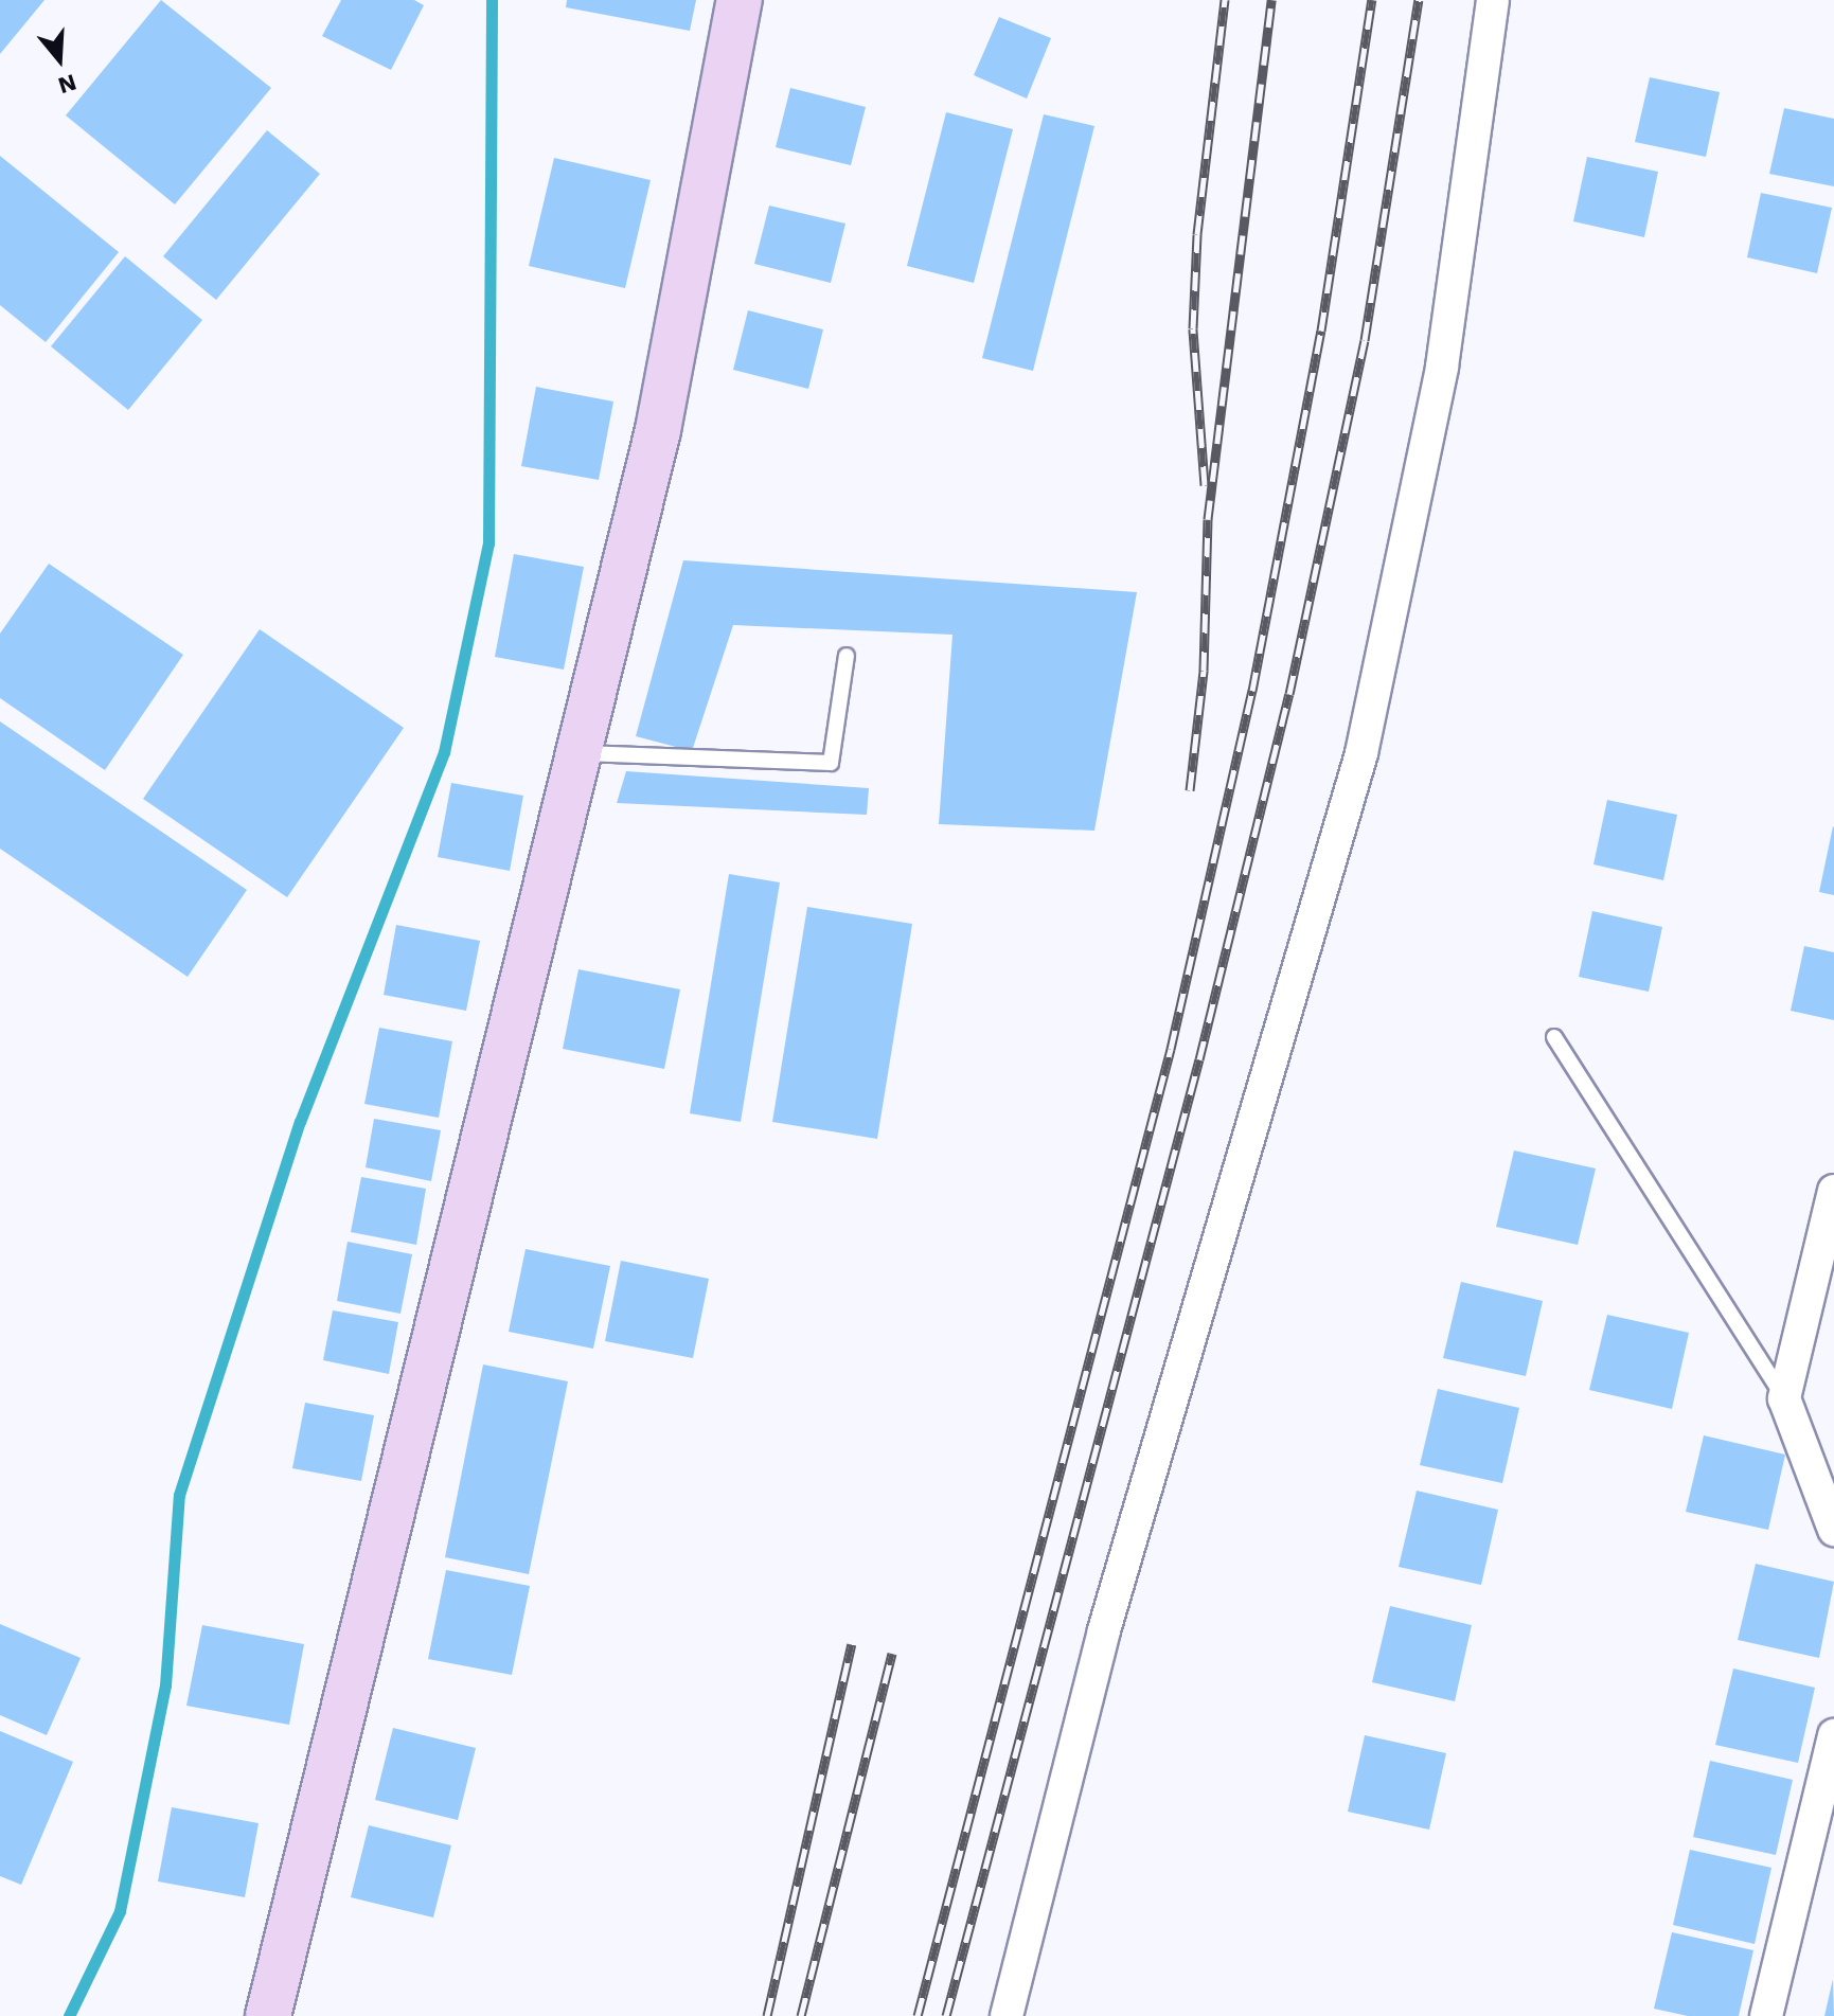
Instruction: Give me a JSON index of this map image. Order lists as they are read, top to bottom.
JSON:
{
  "north": "bottom"
}
